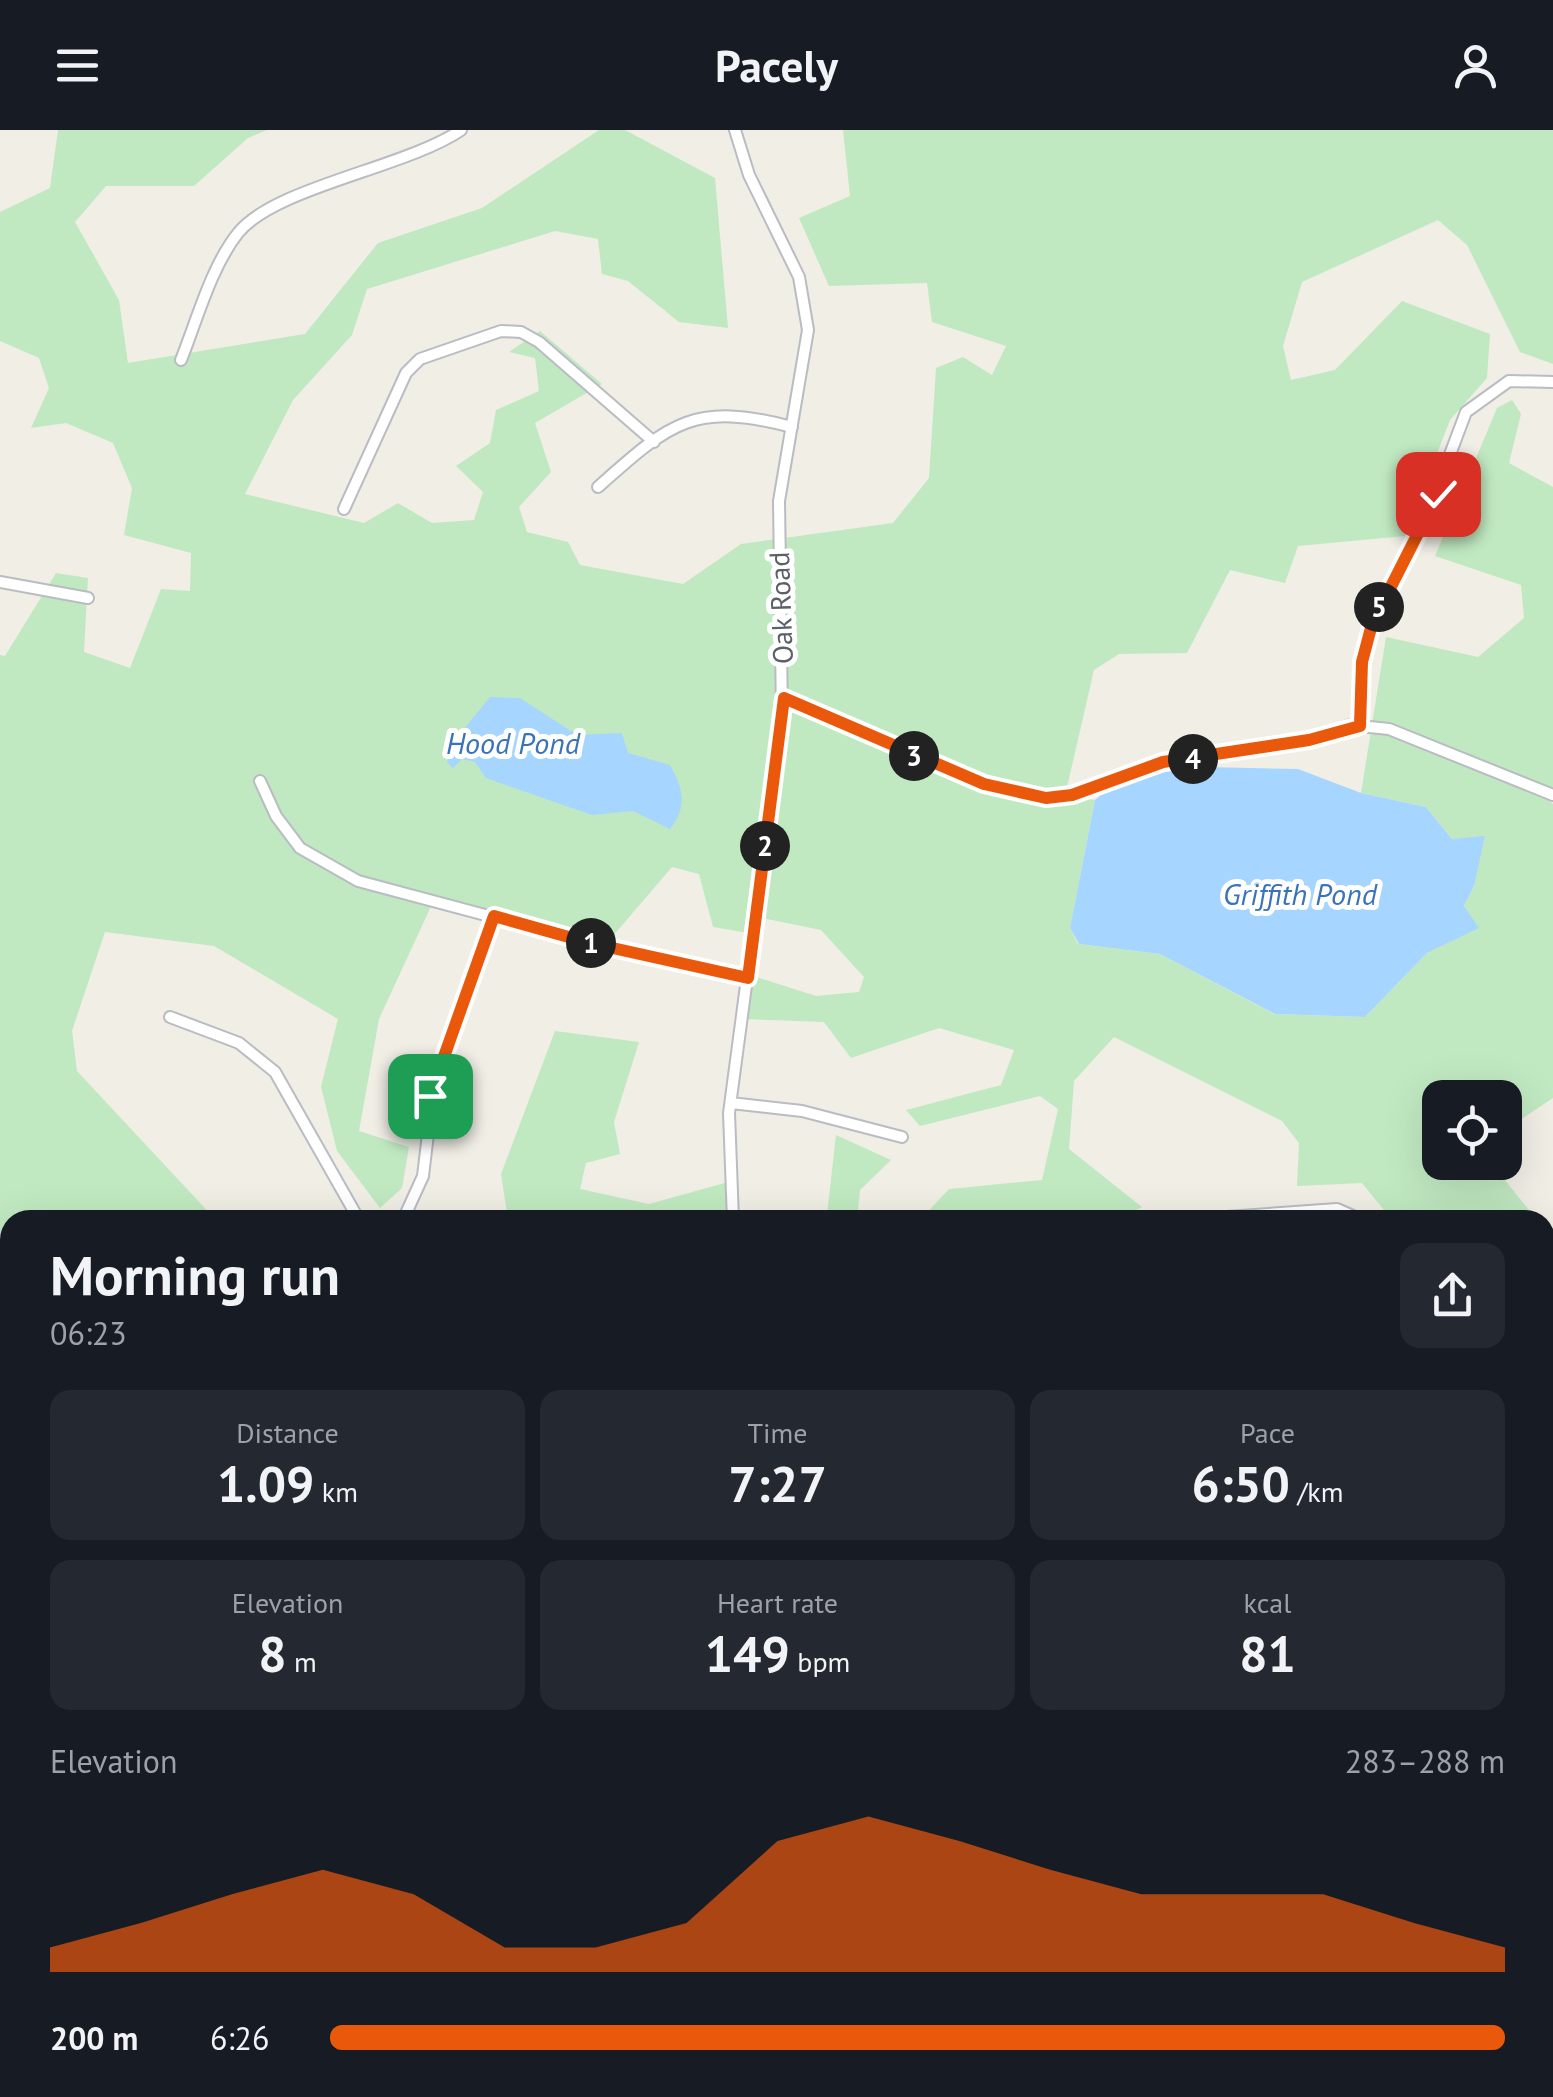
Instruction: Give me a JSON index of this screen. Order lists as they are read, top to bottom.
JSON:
{
  "streets": {
    "street": ["Oak Road"]
  },
  "water": ["Hood Pond", "Griffith Pond"],
  "page": {
    "header": "Pacely",
    "pins": [
      "5",
      "3",
      "4",
      "2",
      "1"
    ],
    "heading": ["Morning run", "06:23"],
    "stats": [
      ["Distance", "1.09 km"],
      ["Time", "7:27"],
      ["Pace", "6:50 /km"],
      ["Elevation", "8 m"],
      ["Heart rate", "149 bpm"],
      ["kcal", "81"]
    ],
    "chart": ["Elevation", "283–288 m"],
    "list": [
      {
        "name": "200 m",
        "note": "6:26"
      }
    ]
  }
}
